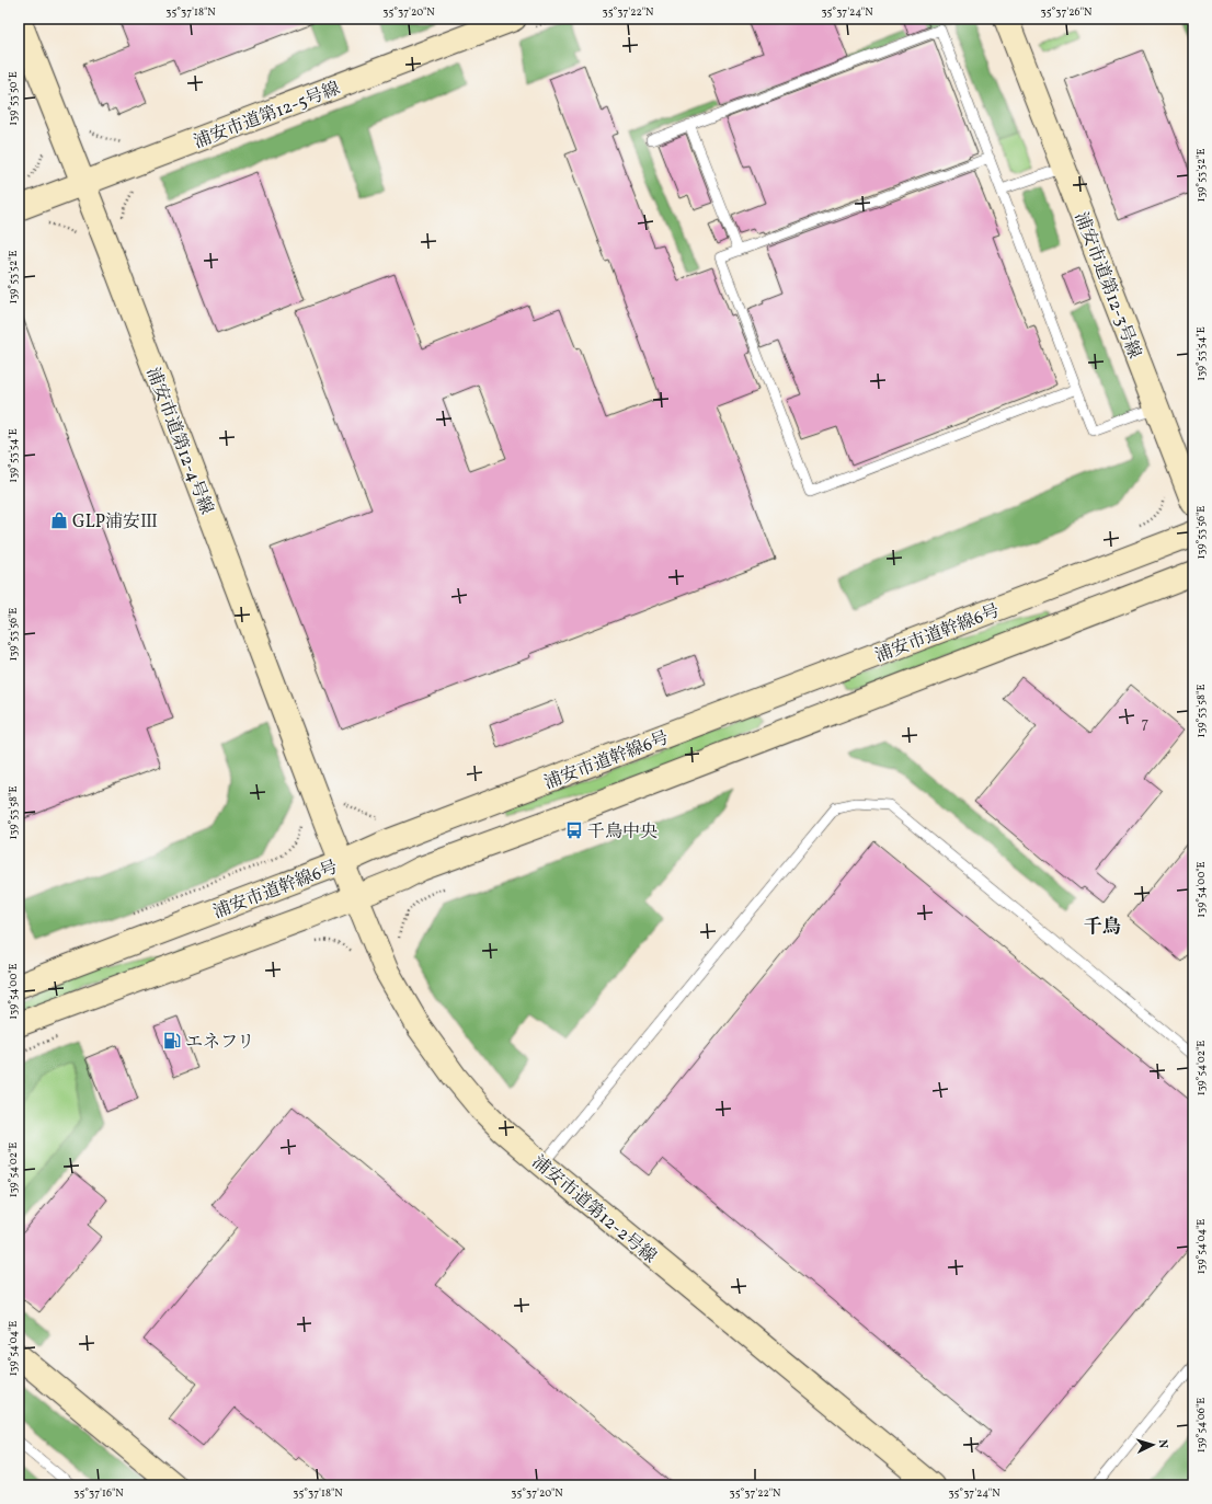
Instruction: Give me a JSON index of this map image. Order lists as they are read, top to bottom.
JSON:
{
  "streets": {
    "street": [
      "浦安市道第12-5号線",
      "浦安市道第12-3号線",
      "浦安市道第12-4号線",
      "浦安市道幹線6号",
      "浦安市道第12-2号線"
    ]
  },
  "crossings": [
    ["浦安市道第12-5号線", "浦安市道第12-4号線"],
    ["浦安市道第12-4号線", "浦安市道幹線6号"],
    ["浦安市道第12-4号線", "浦安市道第12-2号線"],
    ["浦安市道幹線6号", "浦安市道第12-2号線"]
  ],
  "districts": ["千鳥"],
  "places": {
    "shop": ["GLP浦安Ⅲ"],
    "bus stop": ["千鳥中央"],
    "fuel station": ["エネフリ"]
  },
  "house_numbers": ["7"],
  "north": "right",
  "coordinates": [
    "35°37'18\"N",
    "35°37'20\"N",
    "35°37'22\"N",
    "35°37'24\"N",
    "35°37'26\"N",
    "139°53'50\"E",
    "139°53'52\"E",
    "139°53'54\"E",
    "139°53'56\"E",
    "139°53'58\"E",
    "139°54'00\"E",
    "139°54'02\"E",
    "139°54'04\"E",
    "139°54'06\"E",
    "35°37'16\"N"
  ]
}
